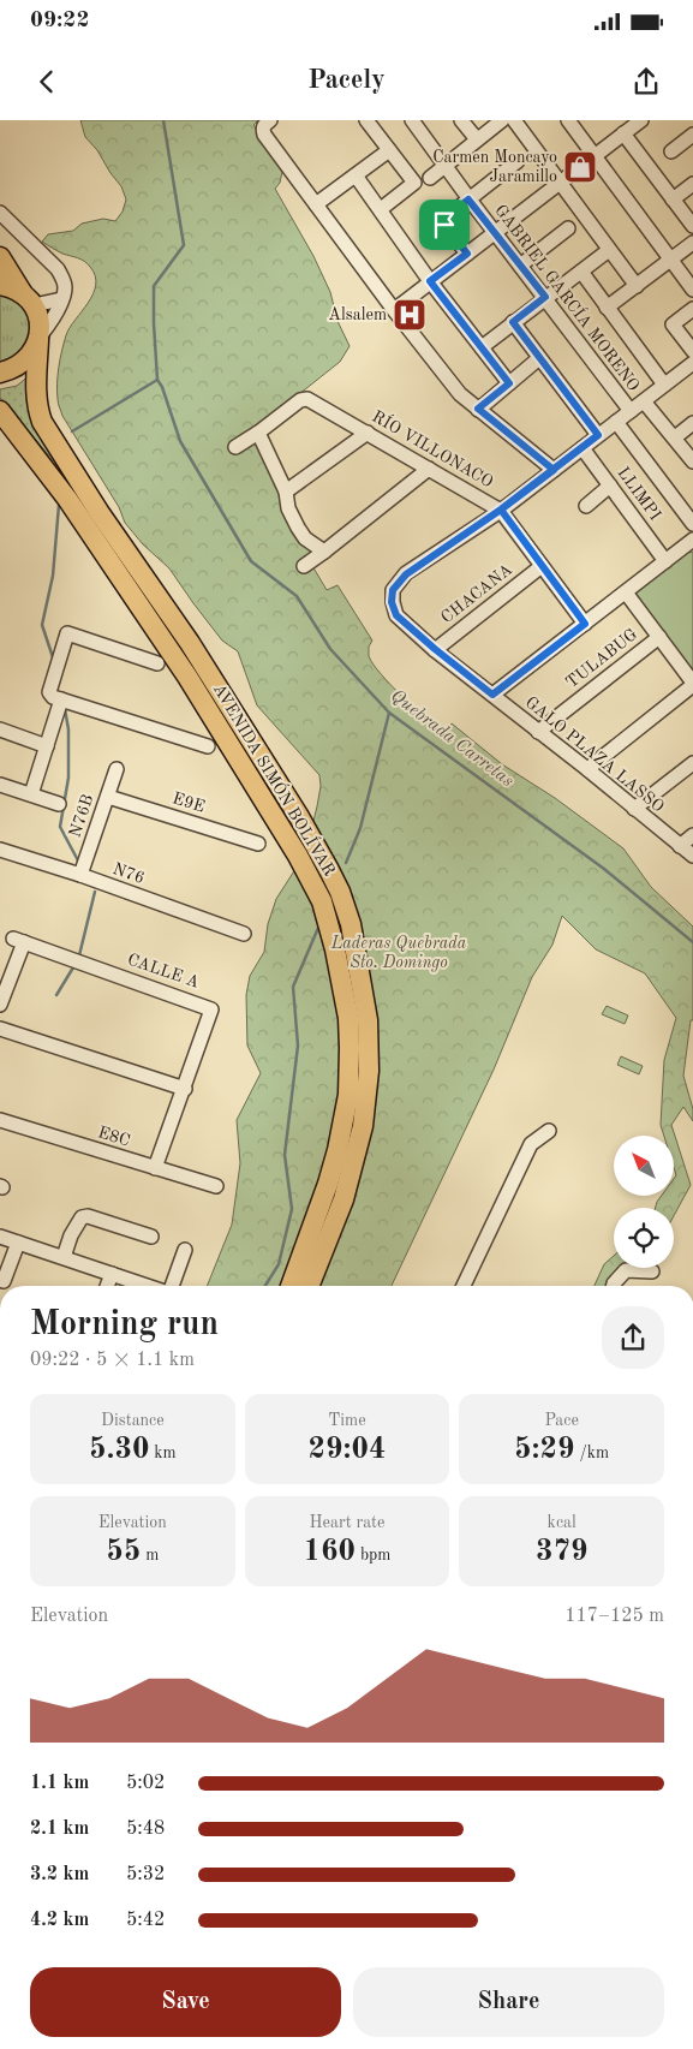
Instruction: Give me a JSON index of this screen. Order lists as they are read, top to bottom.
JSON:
{
  "streets": {
    "highway": ["AVENIDA SIMÓN BOLÍVAR"],
    "street": [
      "GABRIEL GARCÍA MORENO",
      "RÍO VILLONACO",
      "LLIMPI",
      "CHACANA",
      "TULABUG",
      "GALO PLAZA LASSO",
      "E9E",
      "N76B",
      "N76",
      "CALLE A",
      "E8C"
    ]
  },
  "crossings": [
    ["GABRIEL GARCÍA MORENO", "GALO PLAZA LASSO"],
    ["RÍO VILLONACO", "CHACANA"],
    ["RÍO VILLONACO", "GALO PLAZA LASSO"],
    ["LLIMPI", "GALO PLAZA LASSO"],
    ["CHACANA", "GALO PLAZA LASSO"],
    ["TULABUG", "GALO PLAZA LASSO"],
    ["E9E", "N76B"],
    ["N76B", "N76"],
    ["CALLE A", "E8C"]
  ],
  "water": ["Quebrada Carretas"],
  "parks": ["Laderas Quebrada Sto. Domingo"],
  "places": {
    "shop": ["Carmen Moncayo Jaramillo"],
    "hospital": ["Alsalem"]
  },
  "north": "top left",
  "page": {
    "status": "09:22",
    "header": "Pacely",
    "heading": ["Morning run", "09:22 · 5 × 1.1 km"],
    "stats": [
      ["Distance", "5.30 km"],
      ["Time", "29:04"],
      ["Pace", "5:29 /km"],
      ["Elevation", "55 m"],
      ["Heart rate", "160 bpm"],
      ["kcal", "379"]
    ],
    "chart": ["Elevation", "117–125 m"],
    "list": [
      {
        "name": "1.1 km",
        "note": "5:02"
      },
      {
        "name": "2.1 km",
        "note": "5:48"
      },
      {
        "name": "3.2 km",
        "note": "5:32"
      },
      {
        "name": "4.2 km",
        "note": "5:42"
      }
    ],
    "buttons": ["Save", "Share"]
  }
}
